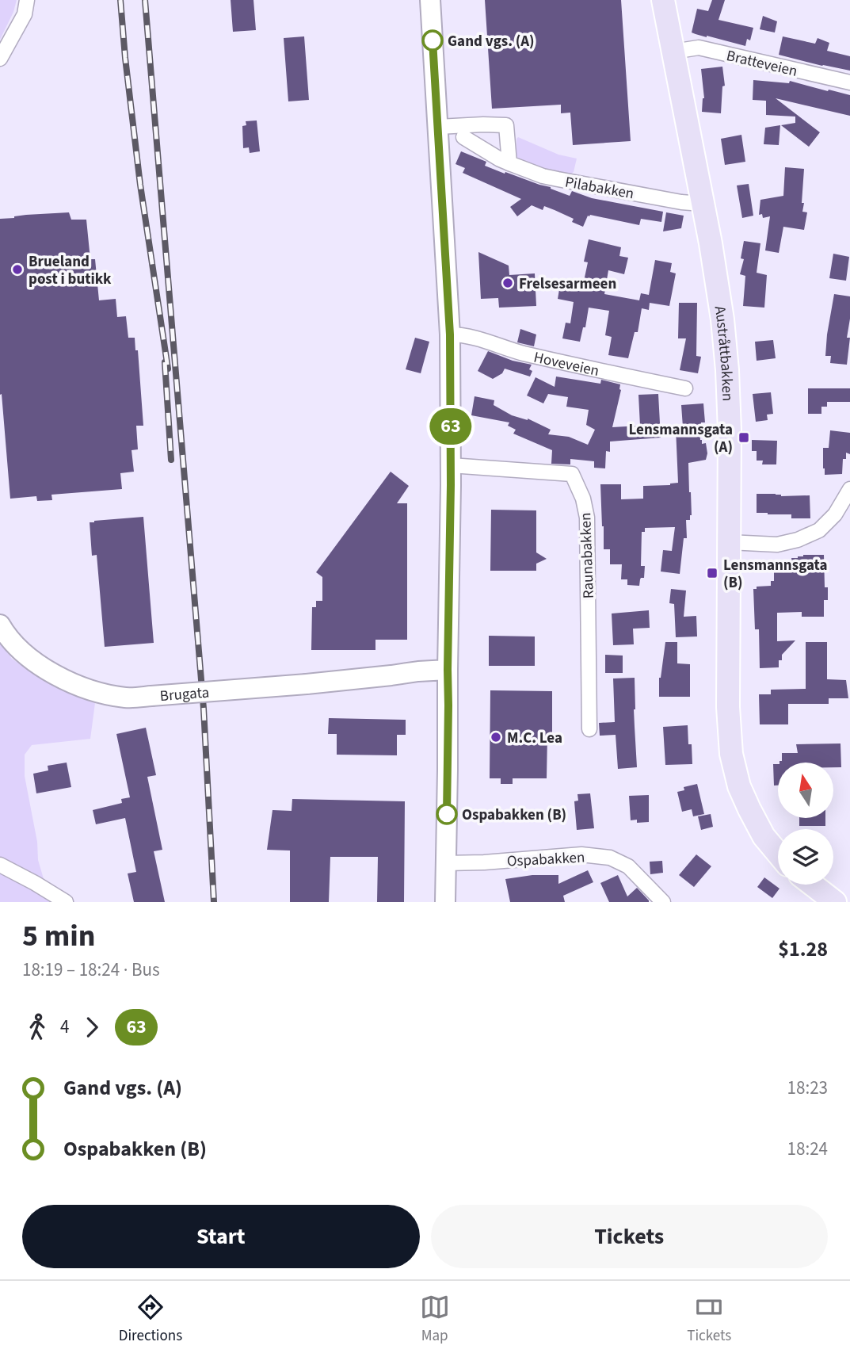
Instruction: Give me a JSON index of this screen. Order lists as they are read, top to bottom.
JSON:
{
  "streets": {
    "main road": ["Austråttbakken", "Brugata"],
    "street": [
      "Bratteveien",
      "Pilabakken",
      "Hoveveien",
      "Raunabakken",
      "Ospabakken"
    ]
  },
  "crossings": [
    ["Bratteveien", "Austråttbakken"]
  ],
  "places": {
    "other": [
      "Gand vgs. (A)",
      "Brueland post i butikk",
      "Frelsesarmeen",
      "M.C. Lea",
      "Ospabakken (B)"
    ],
    "transit": ["Lensmannsgata (A)", "Lensmannsgata (B)"]
  },
  "lines": ["bus line 63"],
  "north": "top",
  "page": {
    "on_map": "63",
    "heading": ["5 min", "18:19 – 18:24 · Bus", "$1.28"],
    "legs": ["4", "63"],
    "list": [
      {
        "name": "Gand vgs. (A)",
        "value": "18:23"
      },
      {
        "name": "Ospabakken (B)",
        "value": "18:24"
      }
    ],
    "buttons": ["Start", "Tickets"],
    "tabs": ["Directions", "Map", "Tickets"]
  }
}
